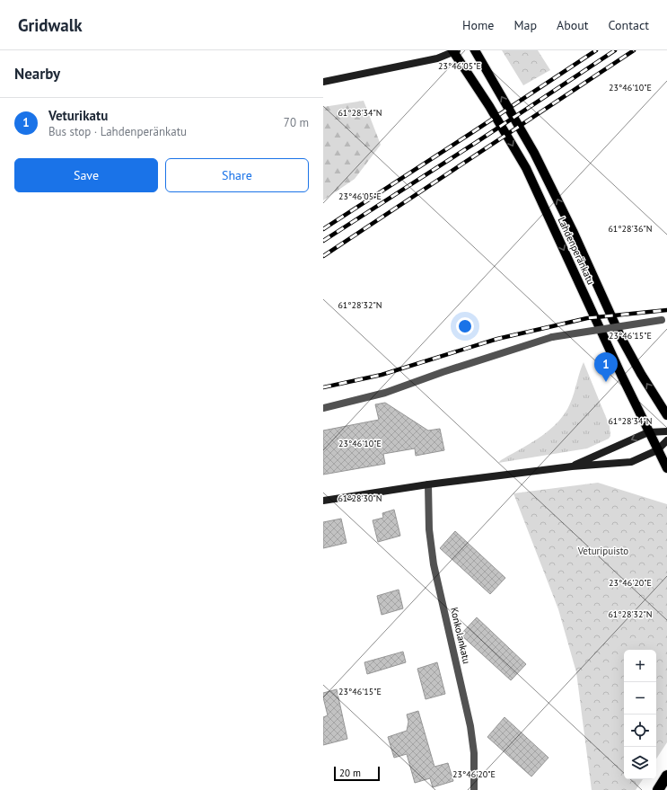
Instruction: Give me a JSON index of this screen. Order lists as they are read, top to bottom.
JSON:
{
  "streets": {
    "main road": ["Lahdenperänkatu"],
    "street": ["Konkolankatu"]
  },
  "parks": ["Veturipuisto"],
  "scale_bar": "20 m",
  "page": {
    "header": "Gridwalk",
    "nav": [
      "Home",
      "Map",
      "About",
      "Contact"
    ],
    "heading": "Nearby",
    "list": [
      {
        "mark": "1",
        "name": "Veturikatu",
        "note": "Bus stop · Lahdenperänkatu",
        "value": "70 m"
      }
    ],
    "buttons": ["Save", "Share"],
    "pins": "1",
    "map_buttons": ["+", "−"],
    "scale": "20 m"
  },
  "coordinates": [
    "23°46'05\"E",
    "23°46'10\"E",
    "61°28'34\"N",
    "61°28'36\"N",
    "61°28'32\"N",
    "23°46'15\"E",
    "61°28'30\"N",
    "23°46'20\"E"
  ]
}
